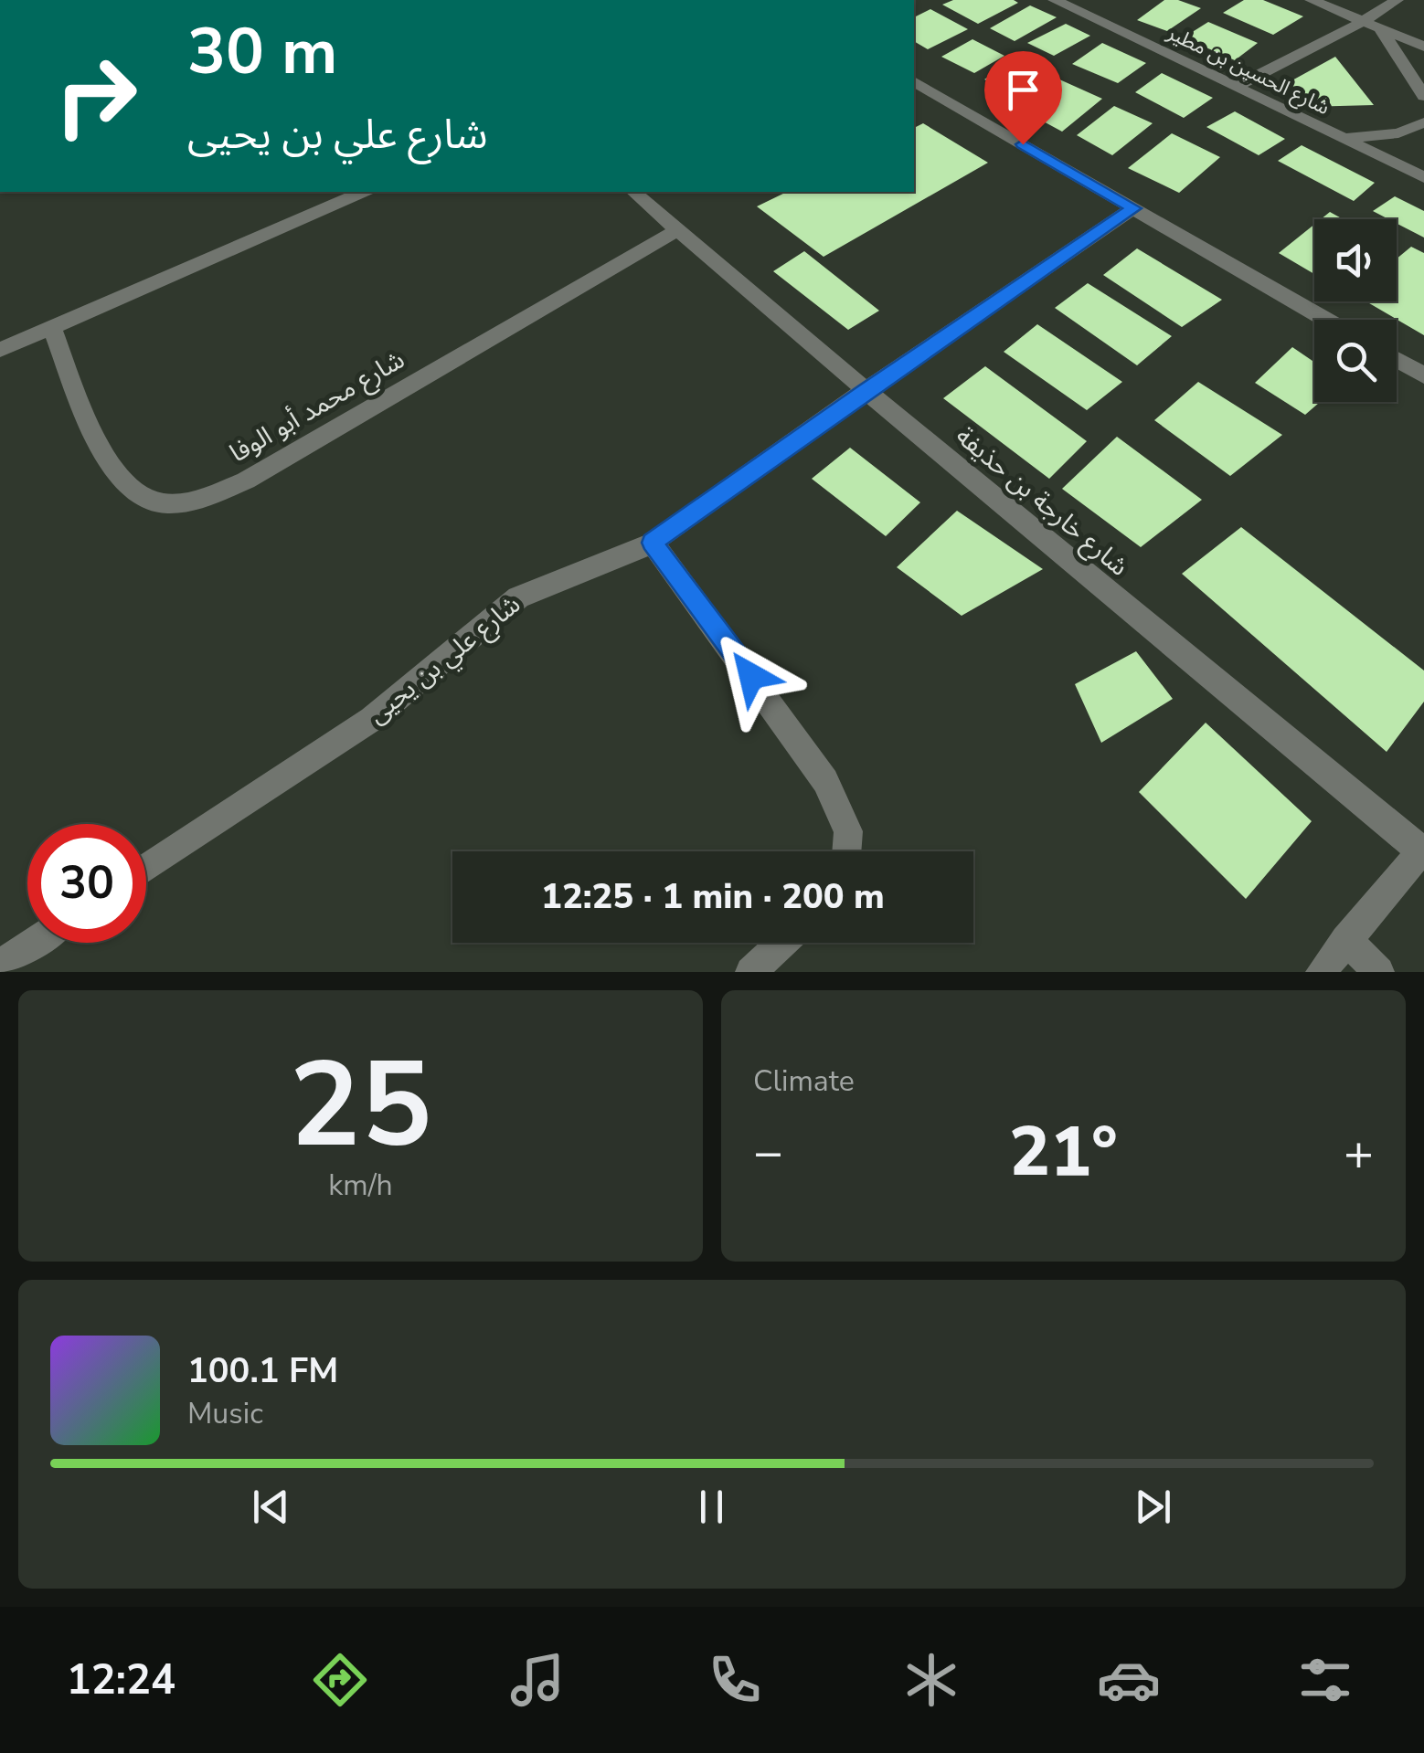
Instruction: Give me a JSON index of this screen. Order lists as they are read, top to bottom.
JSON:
{
  "streets": {
    "street": [
      "شارع الحسين بن مطير",
      "شارع محمد أبو الوفا",
      "شارع خارجة بن حذيفة",
      "شارع علي بن يحيى"
    ]
  },
  "crossings": [
    ["شارع محمد أبو الوفا", "شارع خارجة بن حذيفة"],
    ["شارع خارجة بن حذيفة", "شارع علي بن يحيى"]
  ],
  "page": {
    "turn": ["30 m", "شارع علي بن يحيى"],
    "limit": "30",
    "trip": "12:25 · 1 min · 200 m",
    "tile": [
      ["25", "km/h"],
      "Climate"
    ],
    "heat": ["−", "21°", "+"],
    "song": ["100.1 FM", "Music"],
    "tabs": "12:24"
  }
}
